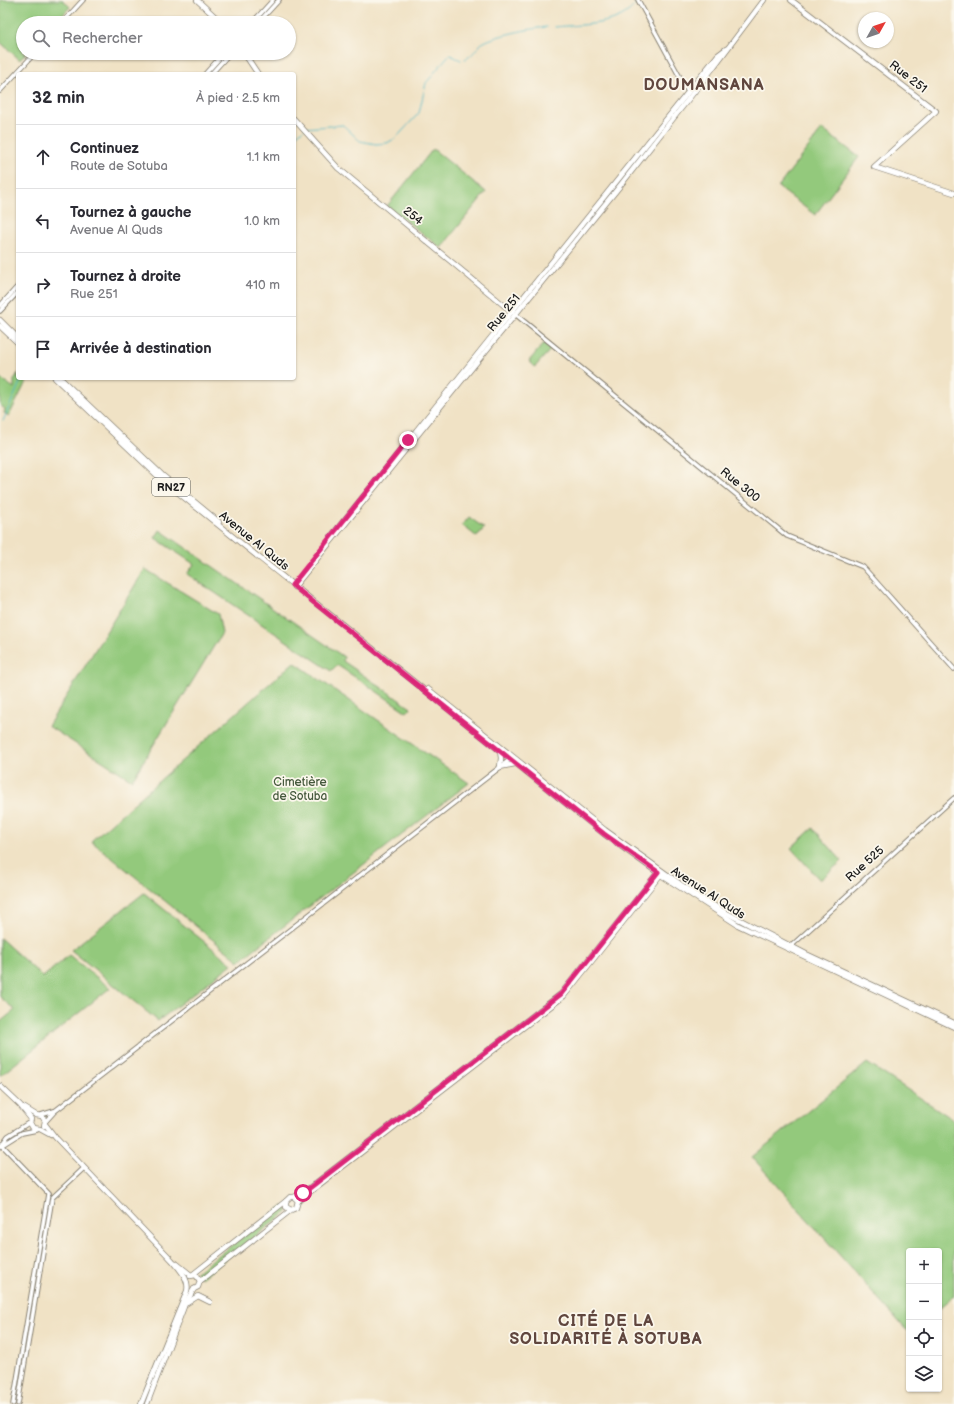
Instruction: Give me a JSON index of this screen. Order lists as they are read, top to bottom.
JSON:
{
  "streets": {
    "main road": [
      "Rue 251",
      "254",
      "RN27",
      "Avenue Al Quds"
    ],
    "street": ["Rue 300", "Rue 525"]
  },
  "crossings": [
    ["Rue 251", "254"],
    ["Rue 251", "Rue 300"],
    ["Rue 251", "Avenue Al Quds"],
    ["254", "Rue 300"],
    ["Avenue Al Quds", "Rue 525"]
  ],
  "districts": ["DOUMANSANA", "CITÉ DE LA SOLIDARITÉ À SOTUBA"],
  "parks": ["Cimetière de Sotuba"],
  "north": "top right",
  "page": {
    "search": "Rechercher",
    "heading": ["32 min", "À pied · 2.5 km"],
    "list": [
      ["Continuez", "Route de Sotuba", "1.1 km"],
      ["Tournez à gauche", "Avenue Al Quds", "1.0 km"],
      ["Tournez à droite", "Rue 251", "410 m"],
      "Arrivée à destination"
    ],
    "map_buttons": ["+", "−"]
  }
}
